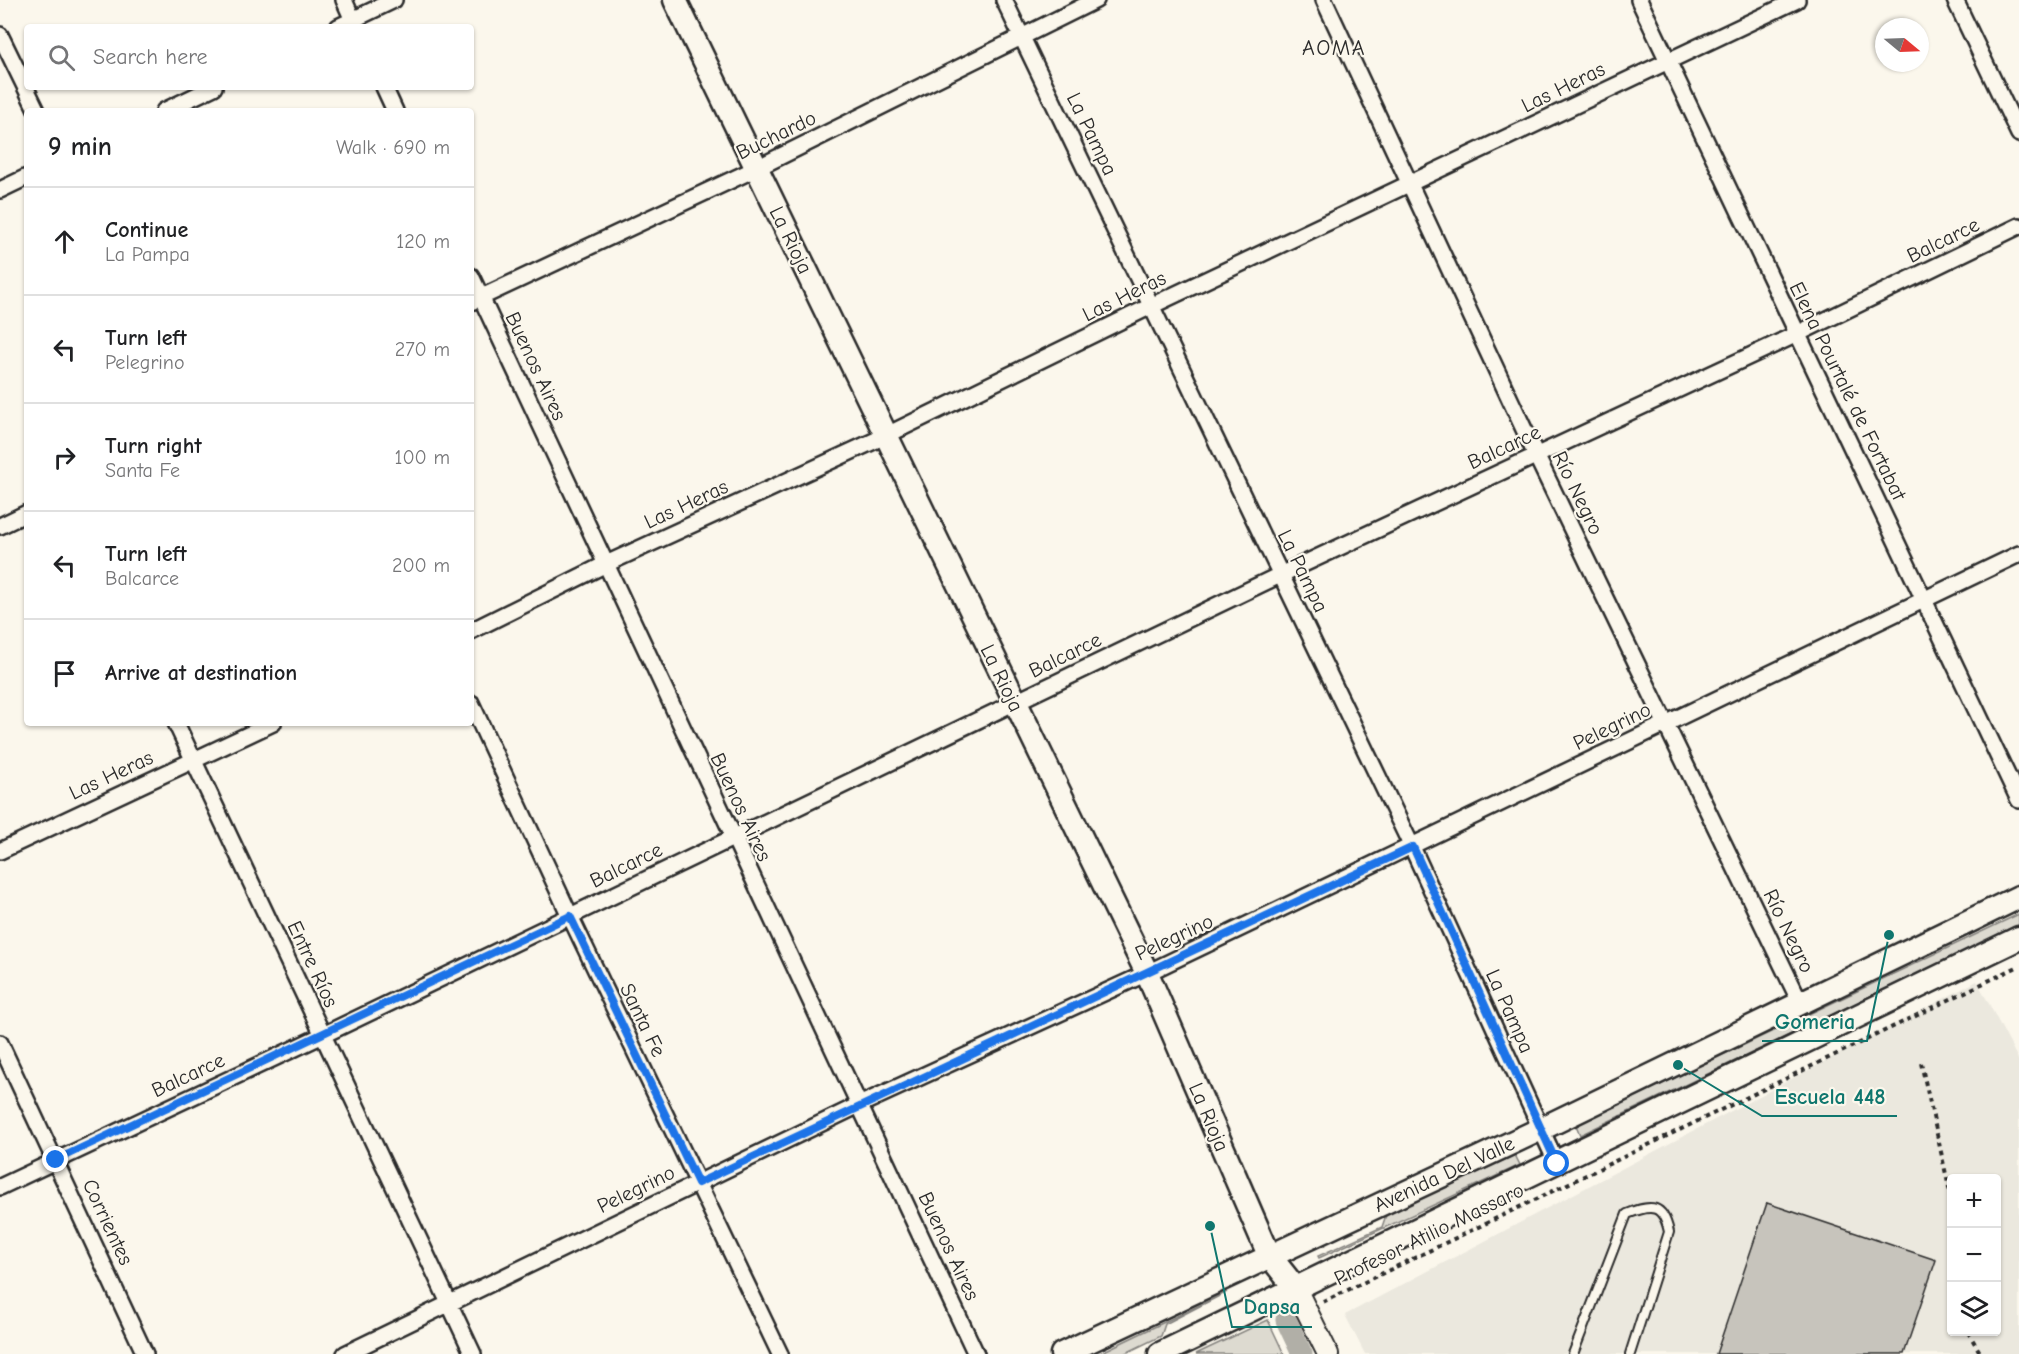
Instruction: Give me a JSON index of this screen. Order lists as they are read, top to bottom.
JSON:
{
  "streets": {
    "main road": ["La Rioja", "Avenida Del Valle"],
    "street": [
      "Las Heras",
      "La Pampa",
      "Buchardo",
      "Balcarce",
      "Buenos Aires",
      "Elena Pourtalé de Fortabat",
      "Río Negro",
      "Pelegrino",
      "Entre Ríos",
      "Santa Fe",
      "Corrientes"
    ],
    "path": ["Profesor Atilio Massaro"]
  },
  "crossings": [
    ["Las Heras", "La Pampa"],
    ["Las Heras", "La Rioja"],
    ["Las Heras", "Buenos Aires"],
    ["Las Heras", "Elena Pourtalé de Fortabat"],
    ["Las Heras", "Río Negro"],
    ["Las Heras", "Entre Ríos"],
    ["La Pampa", "Buchardo"],
    ["La Pampa", "Balcarce"],
    ["La Pampa", "Pelegrino"],
    ["La Pampa", "Avenida Del Valle"],
    ["Buchardo", "La Rioja"],
    ["Buchardo", "Buenos Aires"],
    ["La Rioja", "Balcarce"],
    ["La Rioja", "Pelegrino"],
    ["La Rioja", "Avenida Del Valle"],
    ["La Rioja", "Profesor Atilio Massaro"],
    ["Balcarce", "Buenos Aires"],
    ["Balcarce", "Elena Pourtalé de Fortabat"],
    ["Balcarce", "Río Negro"],
    ["Balcarce", "Entre Ríos"],
    ["Balcarce", "Santa Fe"],
    ["Balcarce", "Corrientes"],
    ["Buenos Aires", "Pelegrino"],
    ["Elena Pourtalé de Fortabat", "Pelegrino"],
    ["Río Negro", "Pelegrino"],
    ["Río Negro", "Avenida Del Valle"],
    ["Pelegrino", "Entre Ríos"],
    ["Pelegrino", "Santa Fe"]
  ],
  "districts": ["AOMA"],
  "places": ["Gomeria", "Escuela 448", "Dapsa"],
  "north": "right",
  "page": {
    "search": "Search here",
    "heading": ["9 min", "Walk · 690 m"],
    "list": [
      ["Continue", "La Pampa", "120 m"],
      ["Turn left", "Pelegrino", "270 m"],
      ["Turn right", "Santa Fe", "100 m"],
      ["Turn left", "Balcarce", "200 m"],
      "Arrive at destination"
    ],
    "map_buttons": ["+", "−"]
  }
}
